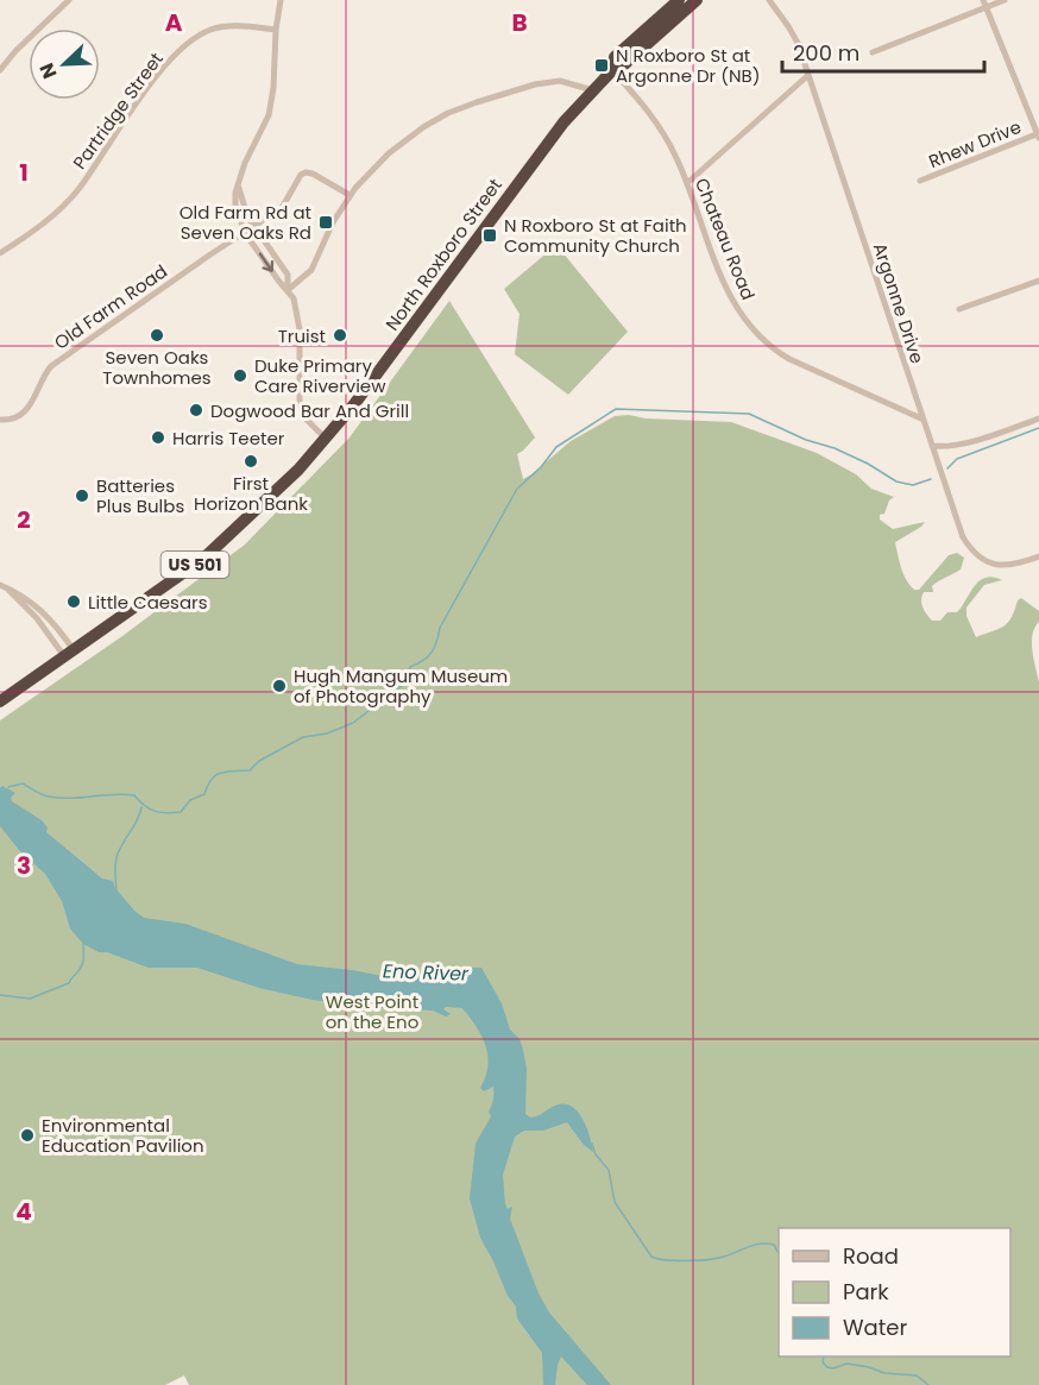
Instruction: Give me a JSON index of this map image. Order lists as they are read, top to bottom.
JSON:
{
  "streets": {
    "highway": ["North Roxboro Street", "US 501"],
    "street": [
      "Partridge Street",
      "Rhew Drive",
      "Chateau Road",
      "Argonne Drive",
      "Old Farm Road"
    ]
  },
  "crossings": [
    ["Chateau Road", "North Roxboro Street"],
    ["Chateau Road", "Argonne Drive"]
  ],
  "water": ["Eno River"],
  "parks": ["West Point on the Eno"],
  "places": {
    "transit": ["N Roxboro St at Argonne Dr (NB)", "Old Farm Rd at Seven Oaks Rd", "N Roxboro St at Faith Community Church"],
    "other": [
      "Seven Oaks Townhomes",
      "Truist",
      "Duke Primary Care Riverview",
      "Dogwood Bar And Grill",
      "Harris Teeter",
      "First Horizon Bank",
      "Batteries Plus Bulbs",
      "Little Caesars",
      "Hugh Mangum Museum of Photography",
      "Environmental Education Pavilion"
    ]
  },
  "legend": ["Road", "Park", "Water"],
  "scale_bar": "200 m",
  "north": "bottom left",
  "grid": {
    "columns": ["A", "B"],
    "rows": [
      "1",
      "2",
      "3",
      "4"
    ]
  }
}
